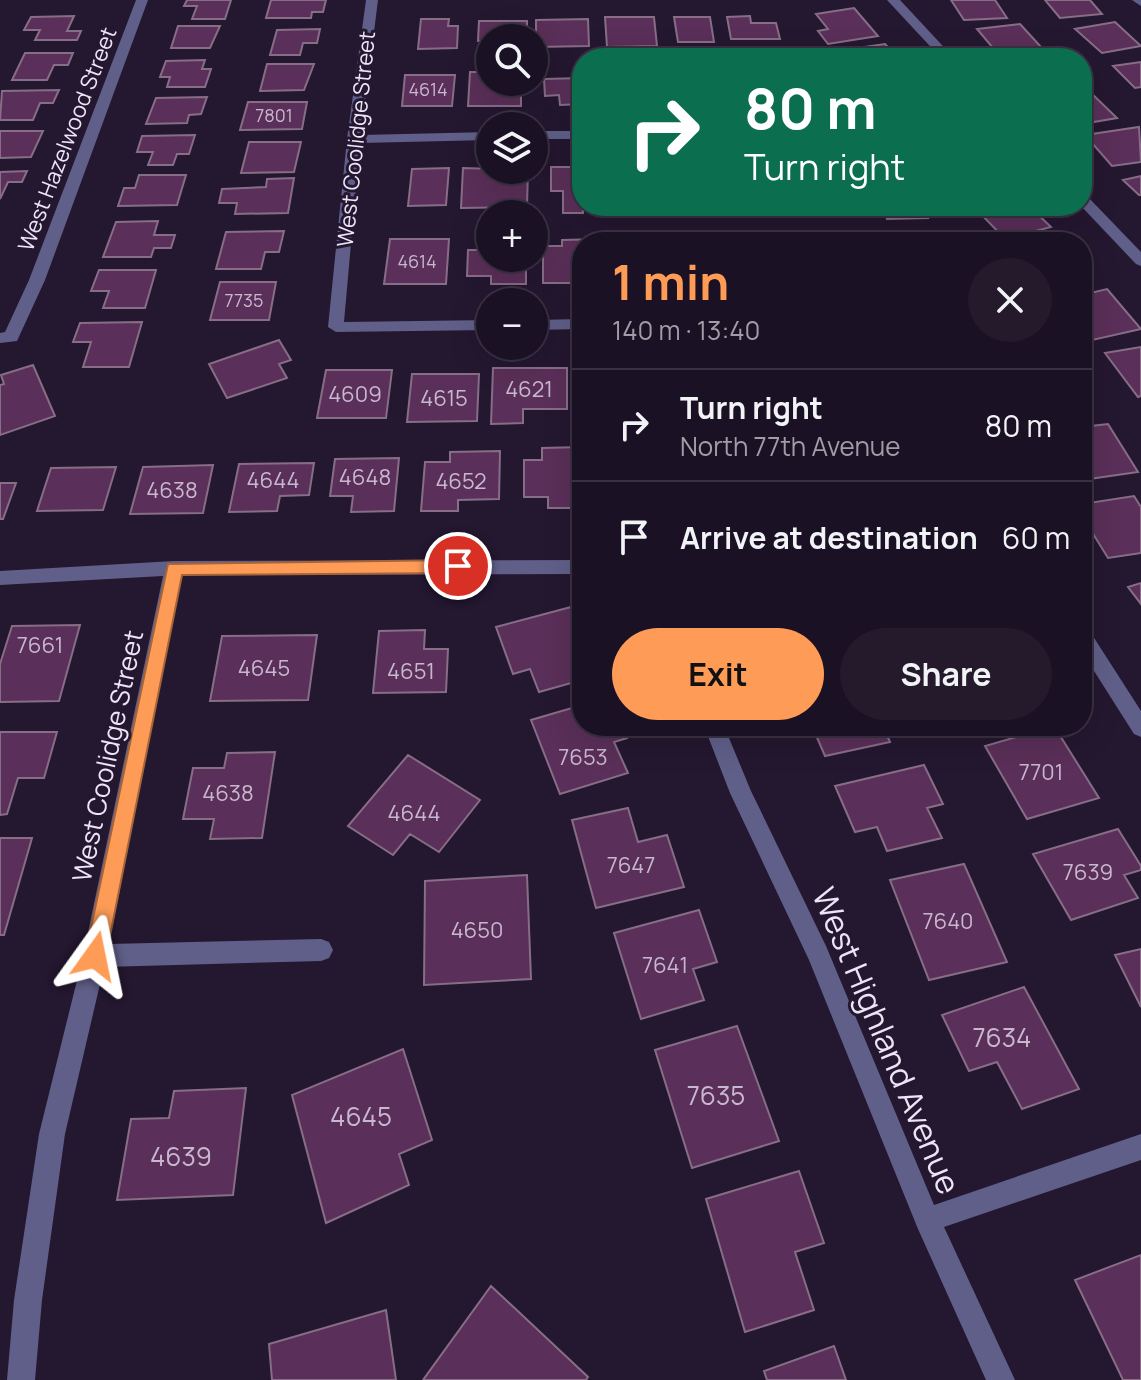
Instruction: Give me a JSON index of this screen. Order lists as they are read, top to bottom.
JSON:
{
  "streets": {
    "street": ["West Hazelwood Street", "West Coolidge Street", "West Highland Avenue"]
  },
  "house_numbers": [
    "4614",
    "7801",
    "4614",
    "7735",
    "4621",
    "4609",
    "4615",
    "4648",
    "4644",
    "4652",
    "4638",
    "7661",
    "4645",
    "4651",
    "7653",
    "7701",
    "4638",
    "4644",
    "7647",
    "7639",
    "7640",
    "4650",
    "7641",
    "7634",
    "7635",
    "4645",
    "4639"
  ],
  "page": {
    "map_buttons": ["+", "−"],
    "turn": ["80 m", "Turn right"],
    "heading": ["1 min", "140 m · 13:40"],
    "list": [
      {
        "name": "Turn right",
        "note": "North 77th Avenue",
        "value": "80 m"
      },
      {
        "name": "Arrive at destination",
        "value": "60 m"
      }
    ],
    "buttons": ["Exit", "Share"]
  }
}
